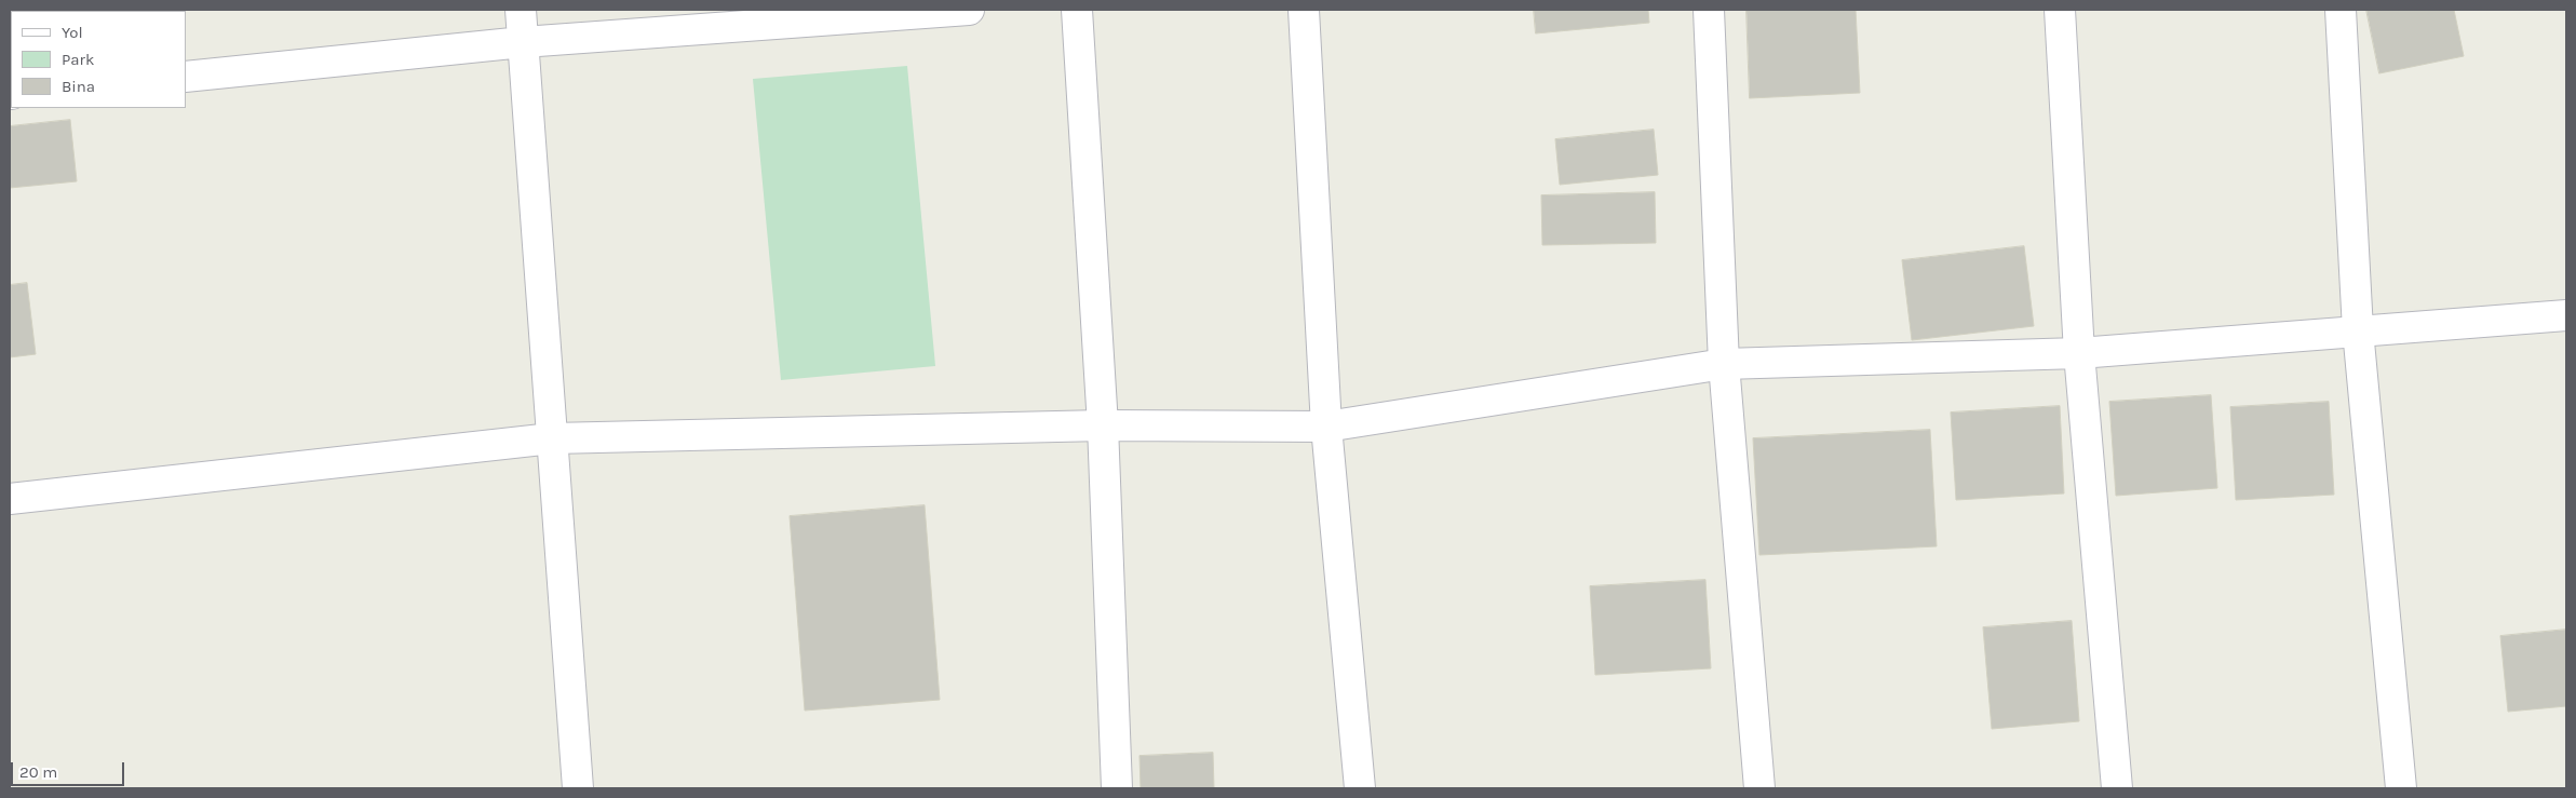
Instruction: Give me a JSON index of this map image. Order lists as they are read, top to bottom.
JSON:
{
  "legend": ["Yol", "Park", "Bina"],
  "scale_bar": "20 m"
}
